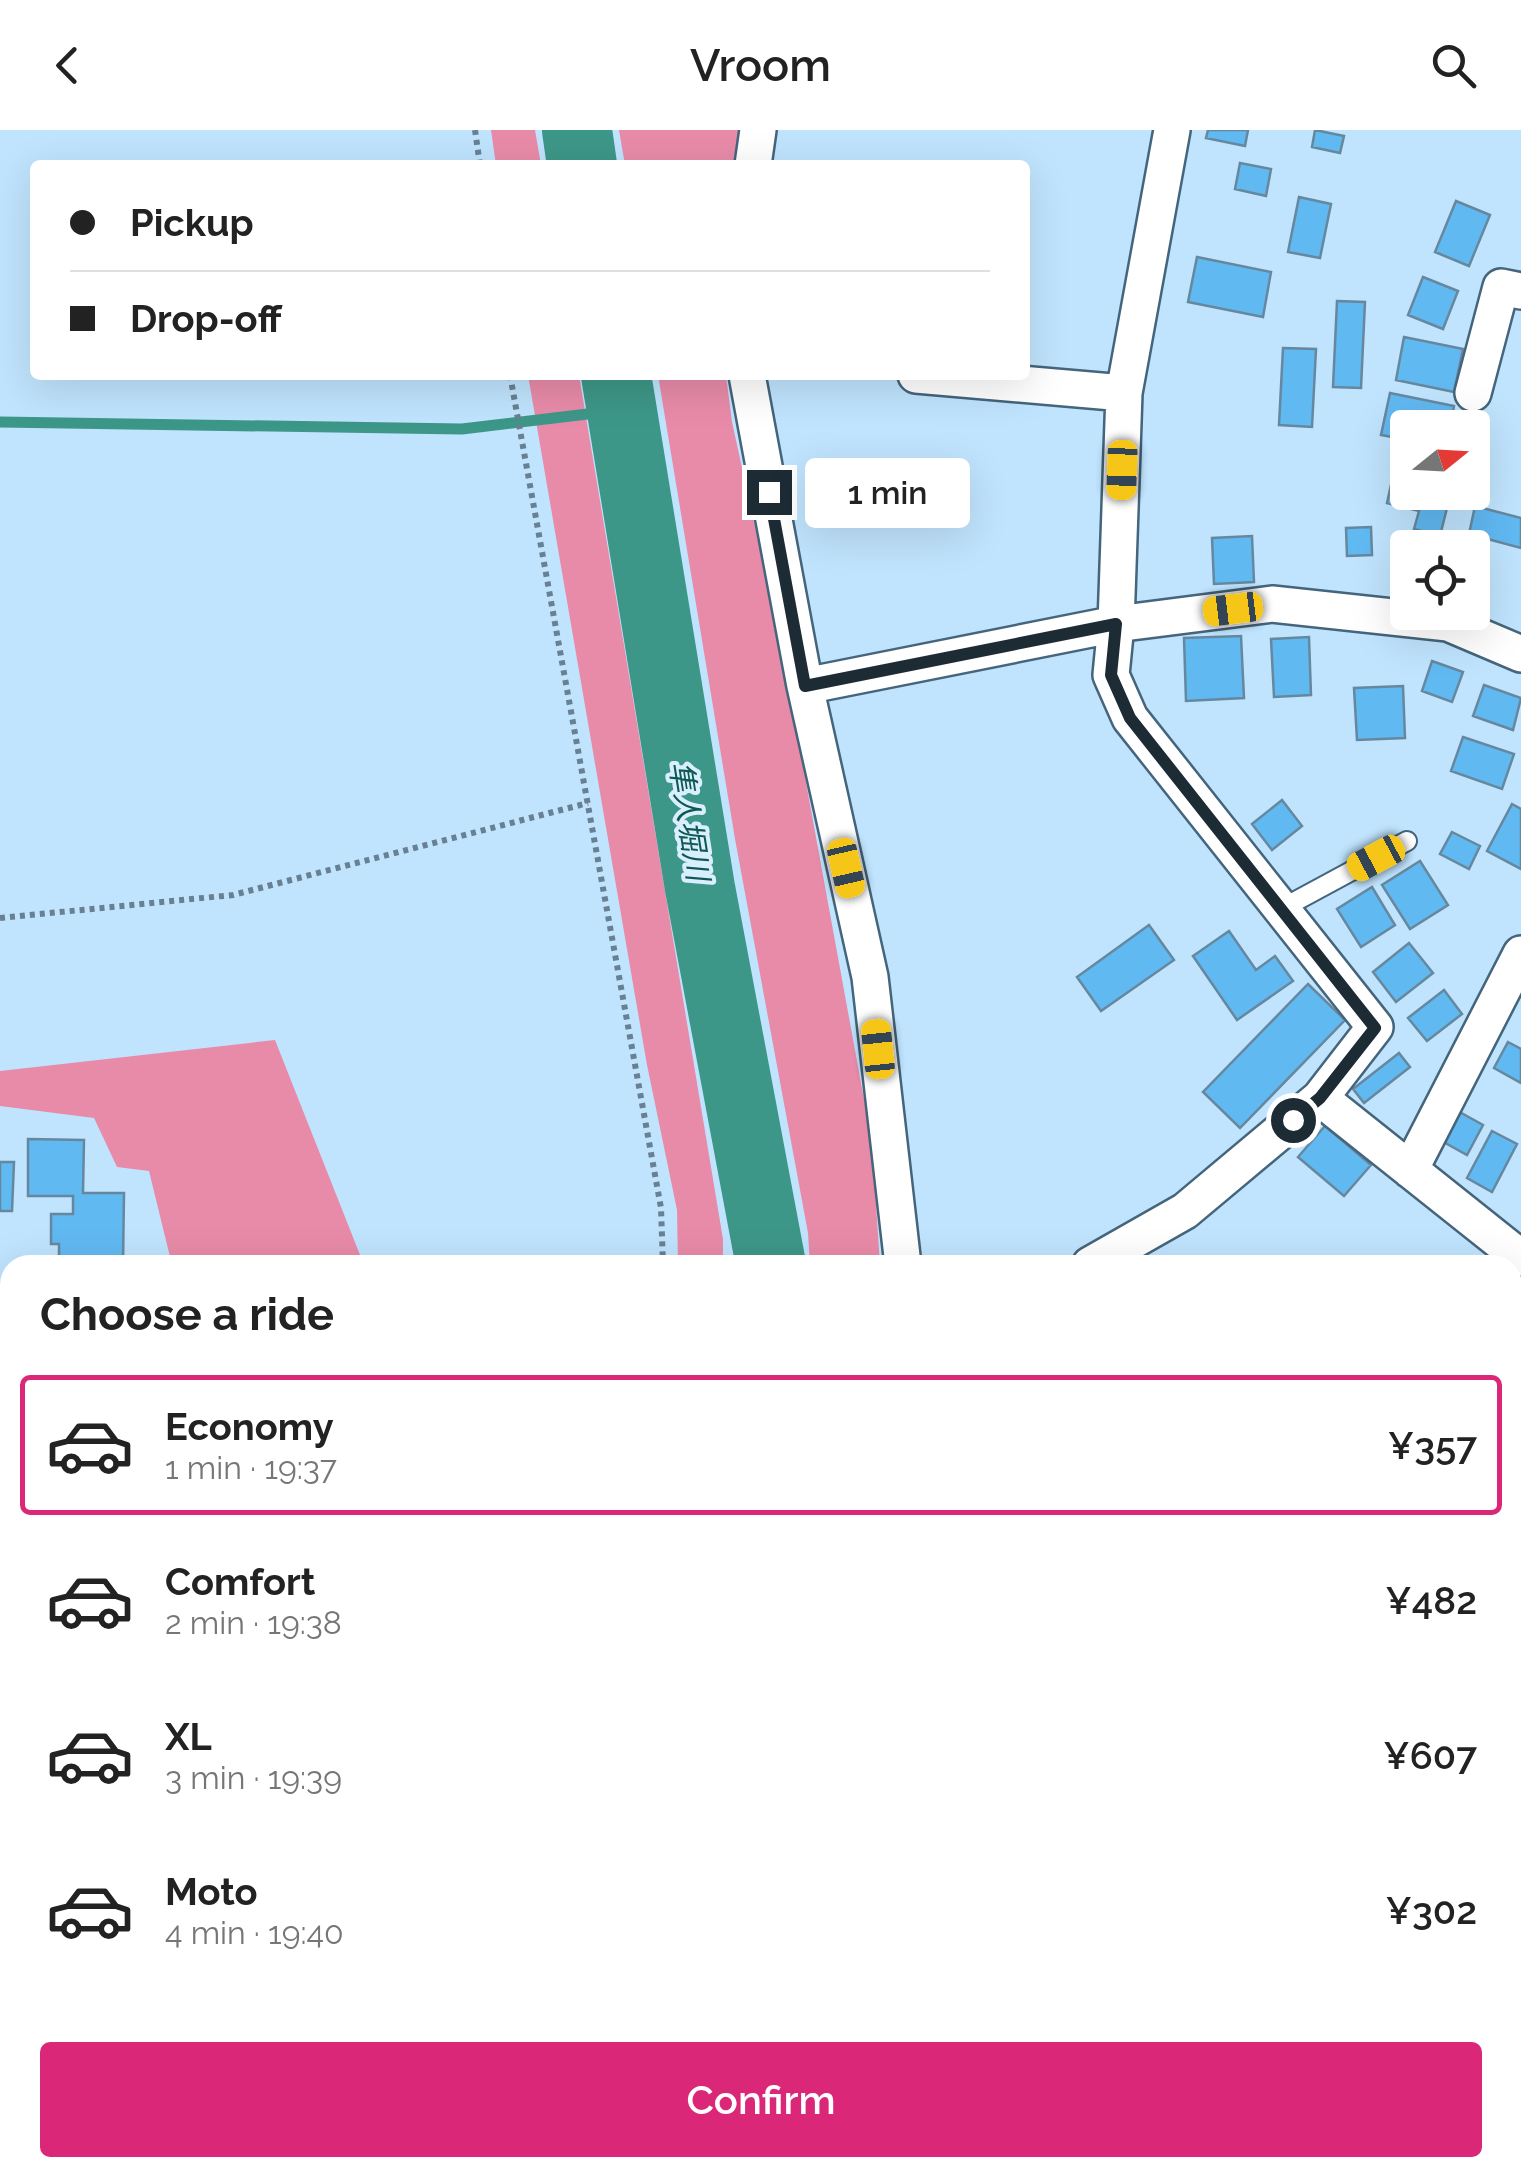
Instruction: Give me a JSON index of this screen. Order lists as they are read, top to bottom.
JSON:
{
  "water": ["隼人堀川"],
  "north": "right",
  "page": {
    "header": "Vroom",
    "banner": ["Pickup", "Drop-off"],
    "bubble": "1 min",
    "heading": "Choose a ride",
    "list": [
      {
        "name": "Economy",
        "note": "1 min · 19:37",
        "value": "¥357"
      },
      {
        "name": "Comfort",
        "note": "2 min · 19:38",
        "value": "¥482"
      },
      {
        "name": "XL",
        "note": "3 min · 19:39",
        "value": "¥607"
      },
      {
        "name": "Moto",
        "note": "4 min · 19:40",
        "value": "¥302"
      }
    ],
    "buttons": "Confirm"
  }
}
